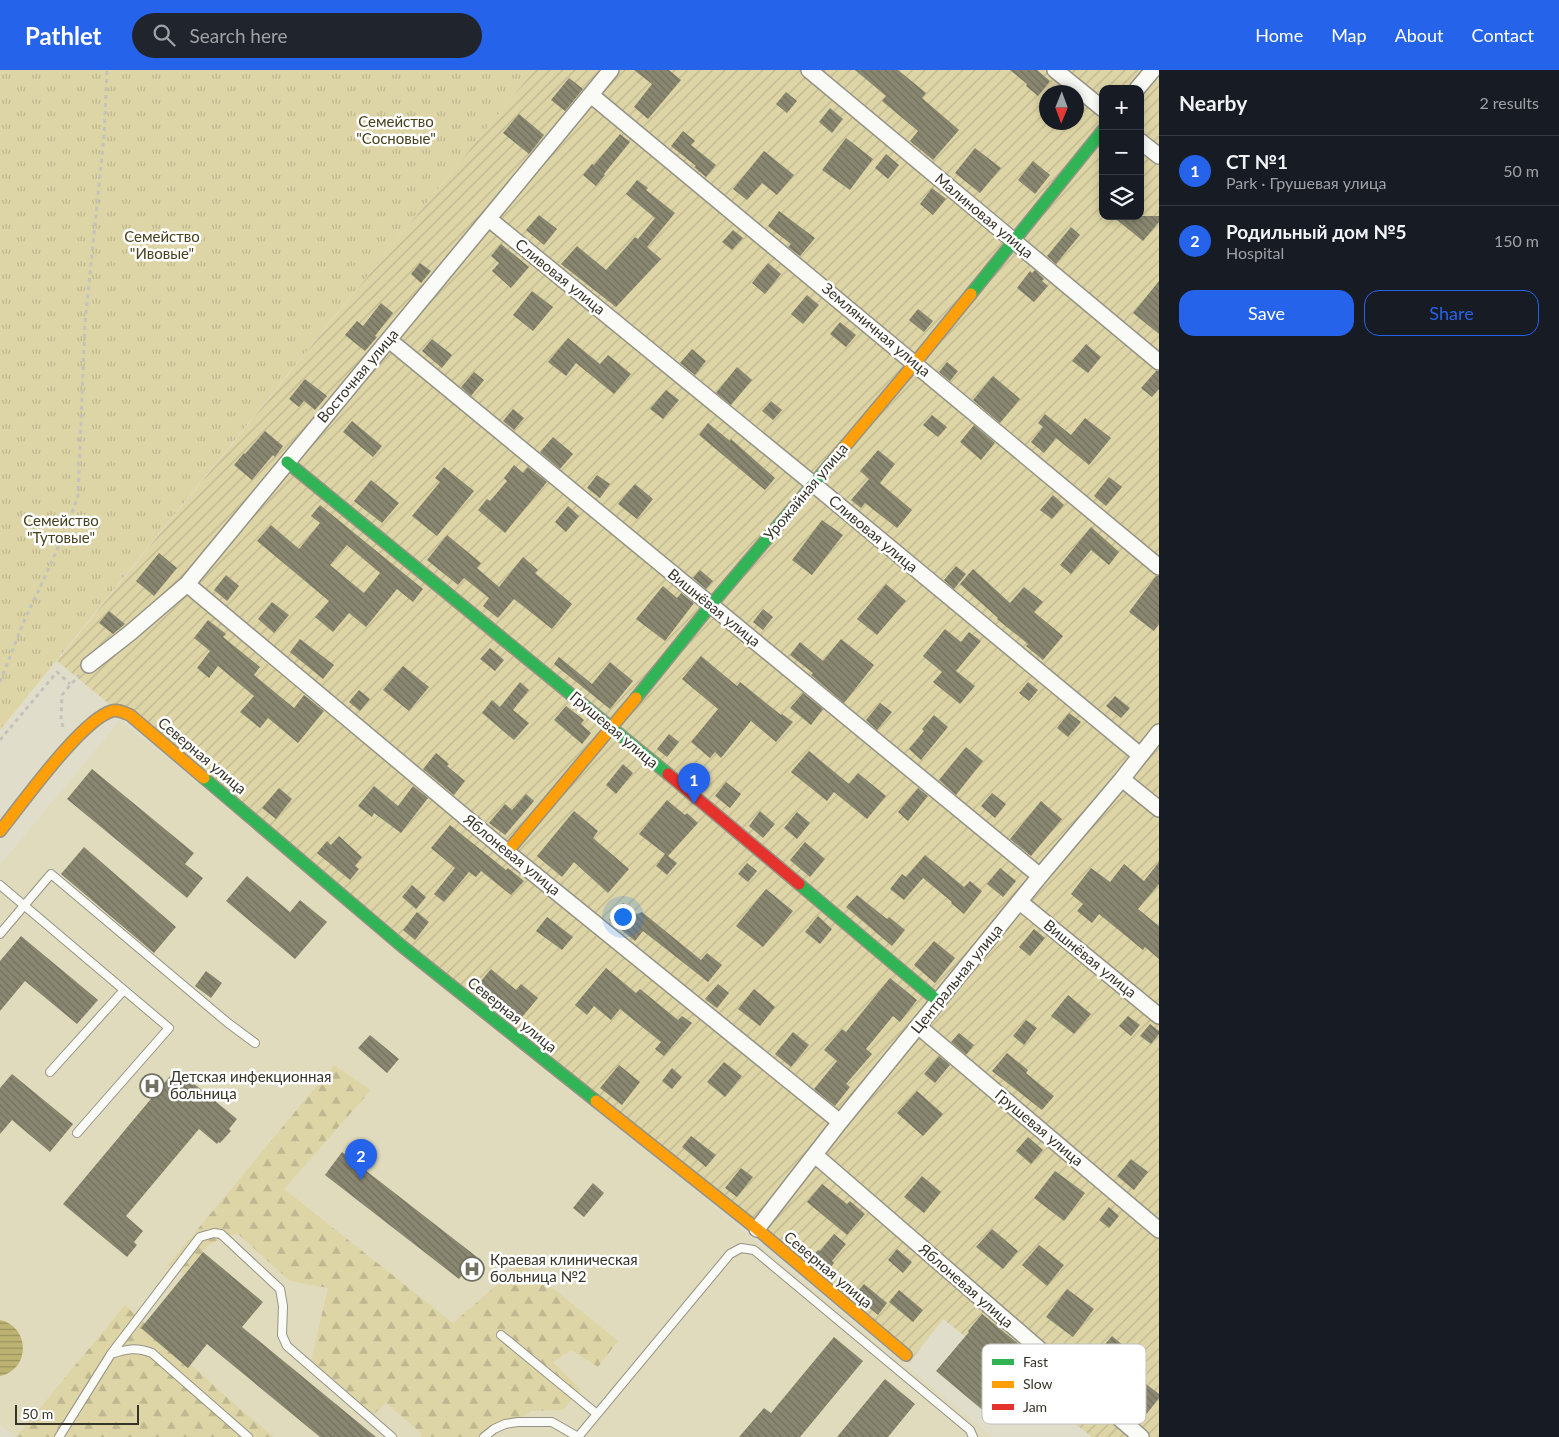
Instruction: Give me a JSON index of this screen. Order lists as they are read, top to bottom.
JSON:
{
  "streets": {
    "street": [
      "Малиновая улица",
      "Сливовая улица",
      "Земляничная улица",
      "Восточная улица",
      "Урожайная улица",
      "Вишнёвая улица",
      "Грушевая улица",
      "Северная улица",
      "Яблоневая улица",
      "Центральная улица"
    ]
  },
  "crossings": [
    ["Малиновая улица", "Урожайная улица"],
    ["Сливовая улица", "Восточная улица"],
    ["Сливовая улица", "Урожайная улица"],
    ["Сливовая улица", "Центральная улица"],
    ["Земляничная улица", "Восточная улица"],
    ["Земляничная улица", "Урожайная улица"],
    ["Восточная улица", "Вишнёвая улица"],
    ["Восточная улица", "Грушевая улица"],
    ["Восточная улица", "Яблоневая улица"],
    ["Урожайная улица", "Вишнёвая улица"],
    ["Урожайная улица", "Грушевая улица"],
    ["Урожайная улица", "Яблоневая улица"],
    ["Вишнёвая улица", "Центральная улица"],
    ["Грушевая улица", "Центральная улица"],
    ["Северная улица", "Центральная улица"],
    ["Яблоневая улица", "Центральная улица"]
  ],
  "parks": ["Семейство \"Сосновые\"", "Семейство \"Ивовые\"", "Семейство \"Тутовые\""],
  "places": {
    "hospital": ["Детская инфекционная больница", "Краевая клиническая больница №2"]
  },
  "legend": ["Fast", "Slow", "Jam"],
  "scale_bar": "50 m",
  "north": "bottom",
  "page": {
    "header": "Pathlet",
    "search": "Search here",
    "nav": [
      "Home",
      "Map",
      "About",
      "Contact"
    ],
    "heading": ["Nearby", "2 results"],
    "map_buttons": ["+", "−"],
    "list": [
      {
        "mark": "1",
        "name": "СТ №1",
        "note": "Park · Грушевая улица",
        "value": "50 m"
      },
      {
        "mark": "2",
        "name": "Родильный дом №5",
        "note": "Hospital",
        "value": "150 m"
      }
    ],
    "buttons": ["Save", "Share"],
    "pins": ["1", "2"],
    "scale": "50 m"
  }
}
